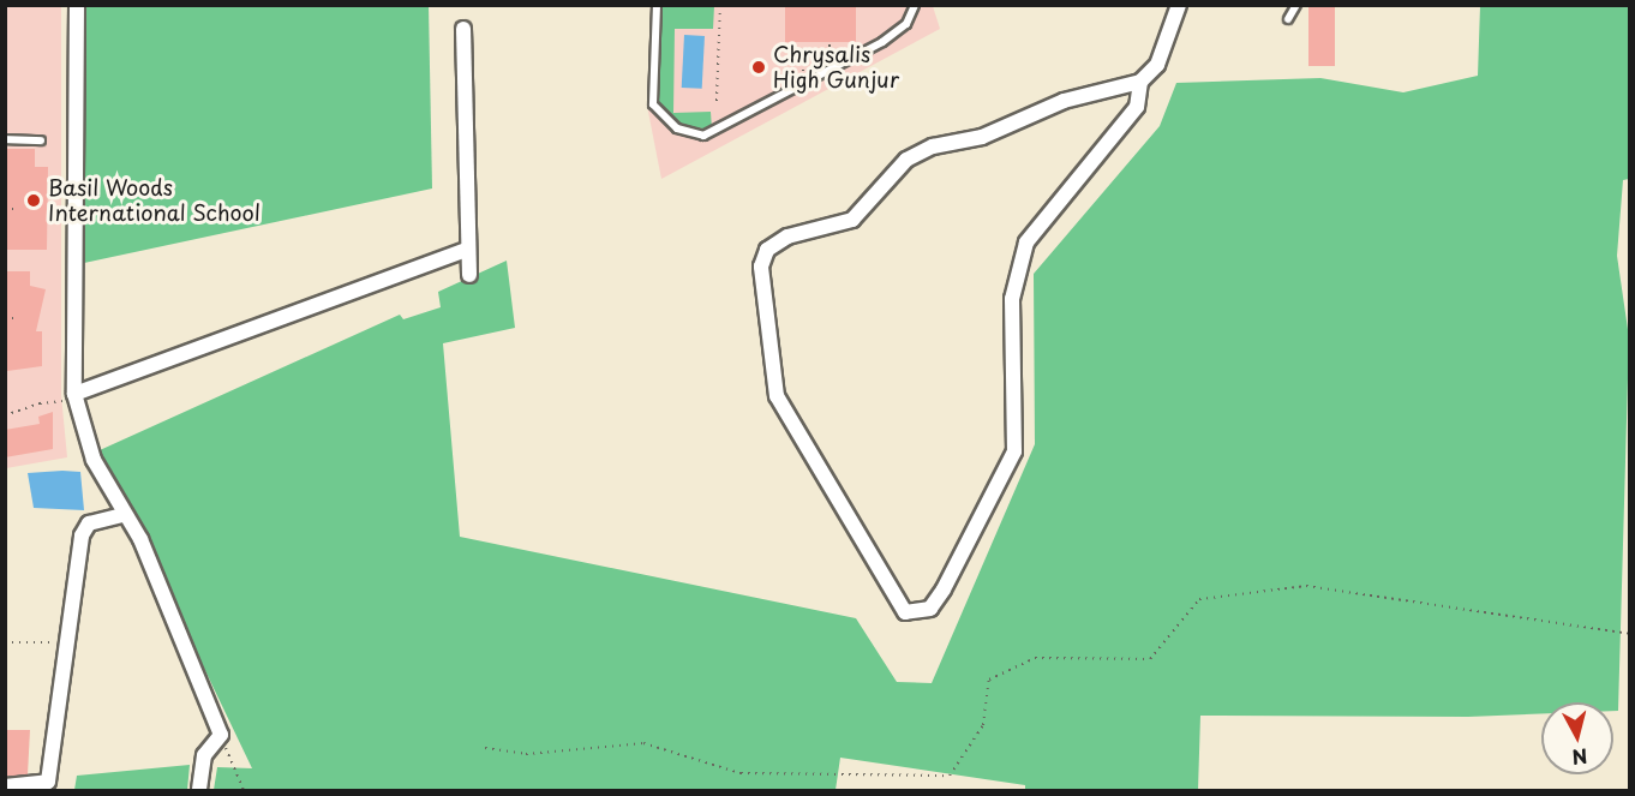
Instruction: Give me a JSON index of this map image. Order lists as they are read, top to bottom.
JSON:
{
  "places": ["Chrysalis High Gunjur", "Basil Woods International School"],
  "north": "bottom"
}
